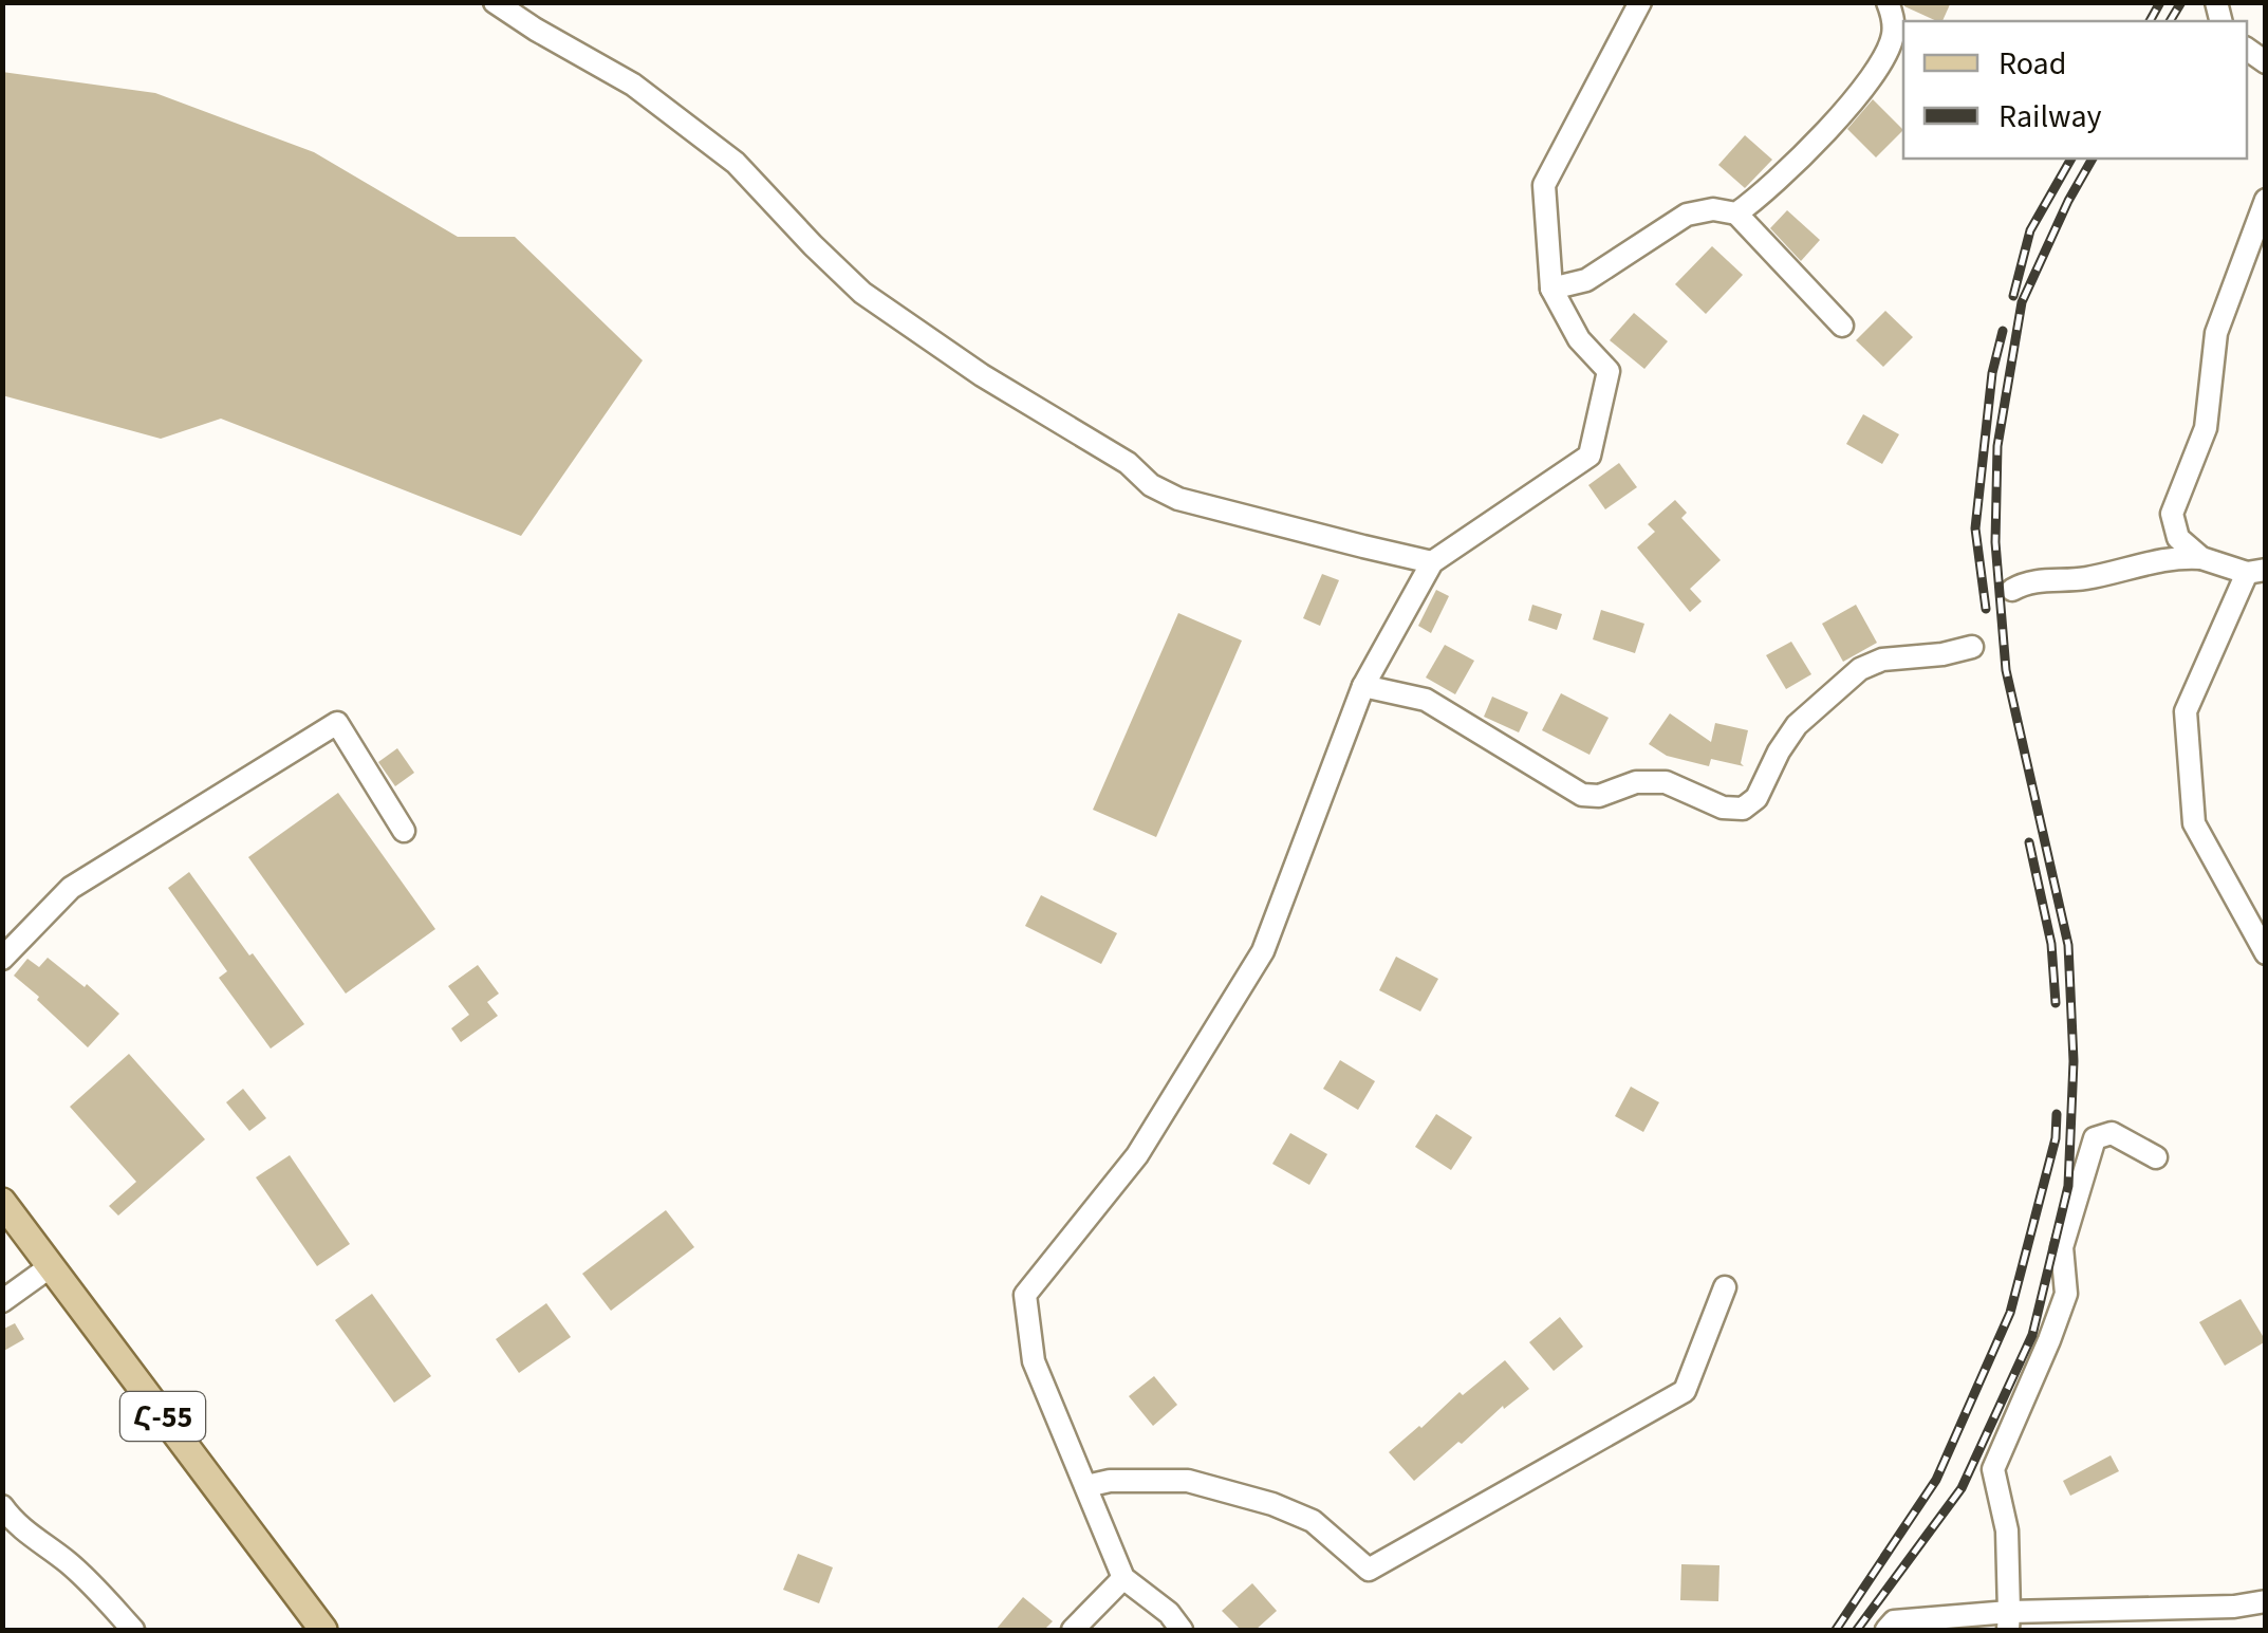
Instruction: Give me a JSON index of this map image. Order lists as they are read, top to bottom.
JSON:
{
  "streets": {
    "main road": ["Հ-55"]
  },
  "legend": ["Road", "Railway"]
}
